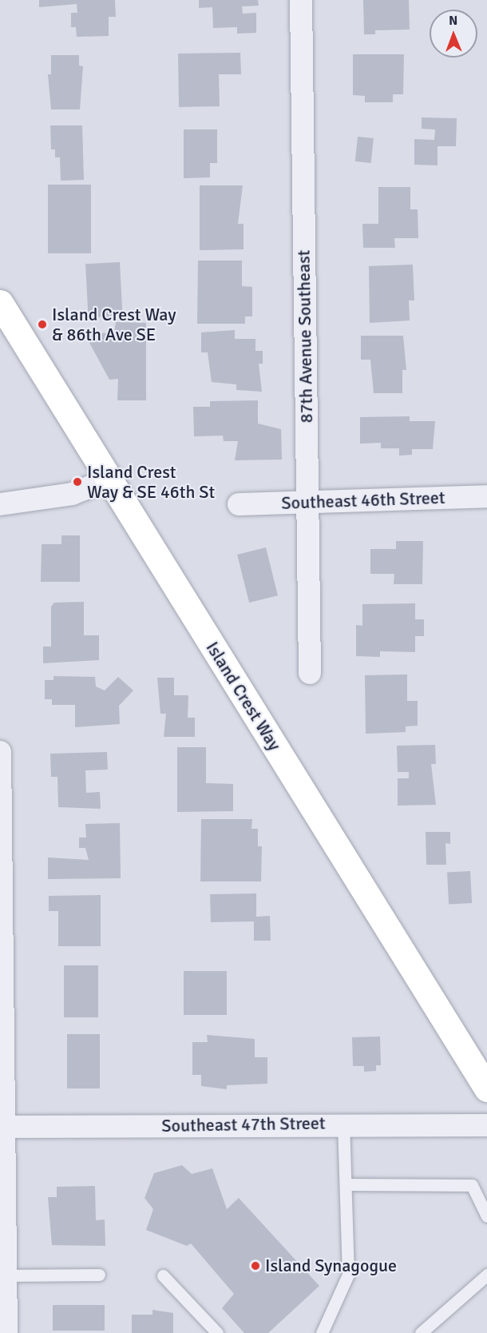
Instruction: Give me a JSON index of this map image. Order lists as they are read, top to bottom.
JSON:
{
  "streets": {
    "main road": ["Island Crest Way"],
    "street": ["87th Avenue Southeast", "Southeast 46th Street", "Southeast 47th Street"]
  },
  "crossings": [
    ["87th Avenue Southeast", "Southeast 46th Street"]
  ],
  "places": ["Island Crest Way & 86th Ave SE", "Island Crest Way & SE 46th St", "Island Synagogue"],
  "north": "top"
}
